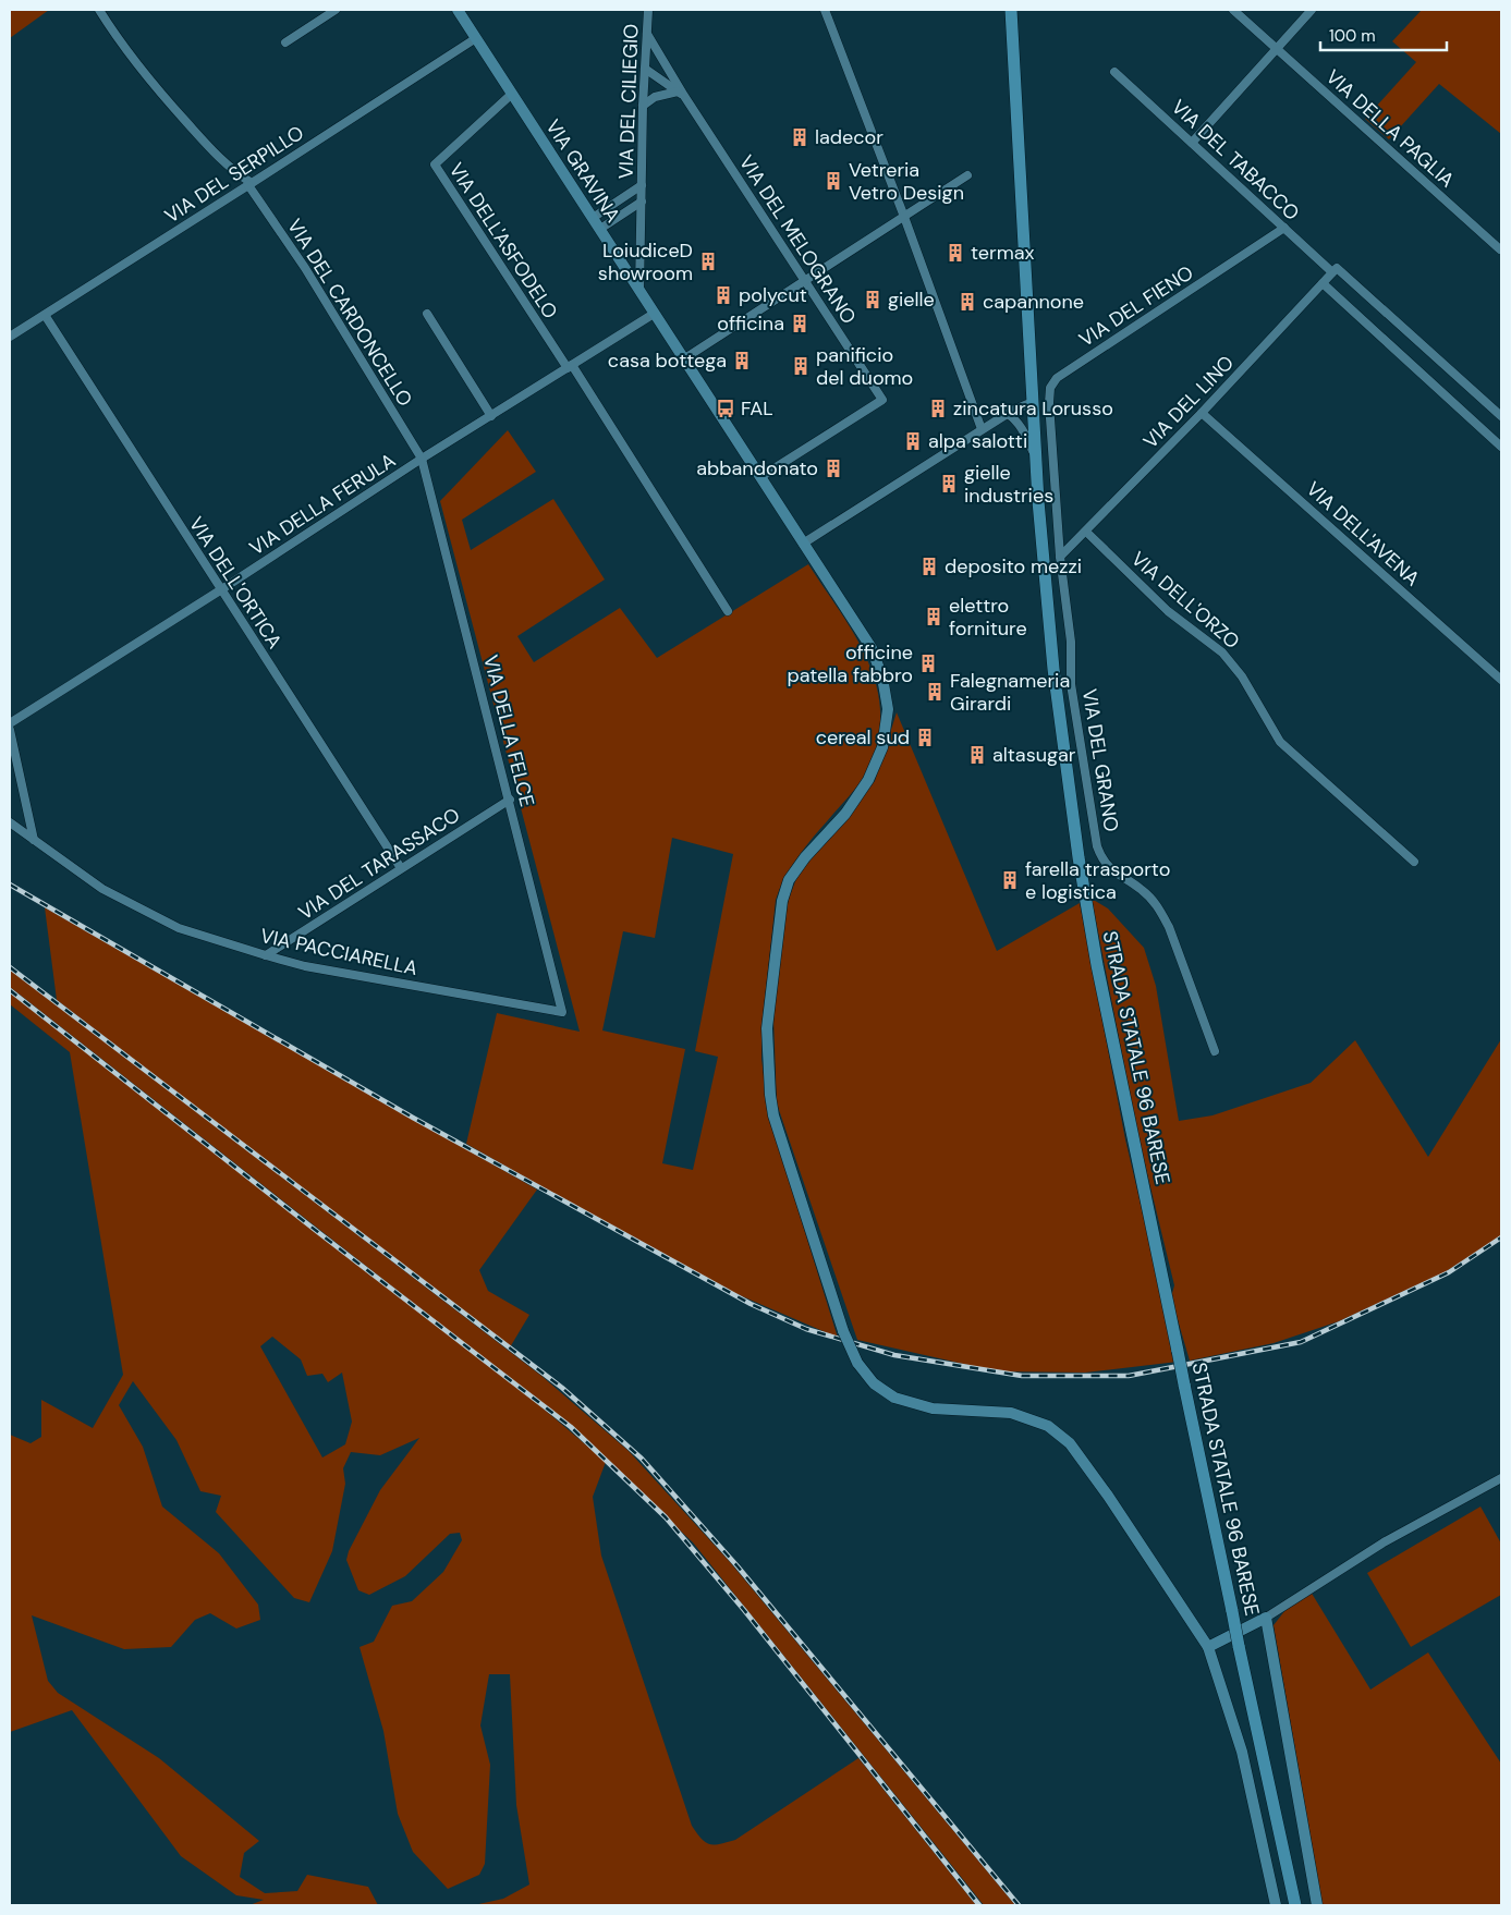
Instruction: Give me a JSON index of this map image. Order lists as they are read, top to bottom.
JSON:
{
  "streets": {
    "main road": ["VIA GRAVINA", "STRADA STATALE 96 BARESE"],
    "street": [
      "VIA DEL CILIEGIO",
      "VIA DELLA PAGLIA",
      "VIA DEL TABACCO",
      "VIA DEL SERPILLO",
      "VIA DEL MELOGRANO",
      "VIA DELL'ASFODELO",
      "VIA DEL FIENO",
      "VIA DEL CARDONCELLO",
      "VIA DEL LINO",
      "VIA DELLA FERULA",
      "VIA DELL'AVENA",
      "VIA DELL'ORTICA",
      "VIA DELL'ORZO",
      "VIA DELLA FELCE",
      "VIA DEL GRANO",
      "VIA DEL TARASSACO",
      "VIA PACCIARELLA"
    ]
  },
  "crossings": [
    ["VIA DEL CILIEGIO", "VIA GRAVINA"],
    ["VIA DEL CILIEGIO", "VIA DEL MELOGRANO"],
    ["VIA DEL TABACCO", "VIA DEL FIENO"],
    ["VIA DEL TABACCO", "VIA DEL LINO"],
    ["VIA GRAVINA", "VIA DEL SERPILLO"],
    ["VIA GRAVINA", "VIA DEL MELOGRANO"],
    ["VIA GRAVINA", "VIA DELL'ASFODELO"],
    ["VIA GRAVINA", "VIA DELLA FERULA"],
    ["VIA DEL SERPILLO", "VIA DEL CARDONCELLO"],
    ["VIA DEL SERPILLO", "VIA DELL'ORTICA"],
    ["VIA DELL'ASFODELO", "VIA DELLA FERULA"],
    ["VIA DEL FIENO", "VIA DEL GRANO"],
    ["VIA DEL CARDONCELLO", "VIA DELLA FERULA"],
    ["VIA DEL CARDONCELLO", "VIA DELLA FELCE"],
    ["VIA DEL LINO", "VIA DELL'AVENA"],
    ["VIA DEL LINO", "VIA DELL'ORZO"],
    ["VIA DEL LINO", "VIA DEL GRANO"],
    ["VIA DELLA FERULA", "VIA DELL'ORTICA"],
    ["VIA DELLA FERULA", "VIA DELLA FELCE"],
    ["VIA DELL'ORTICA", "VIA DEL TARASSACO"],
    ["VIA DELLA FELCE", "VIA DEL TARASSACO"],
    ["VIA DELLA FELCE", "VIA PACCIARELLA"],
    ["VIA DEL TARASSACO", "VIA PACCIARELLA"]
  ],
  "places": {
    "building": [
      "ladecor",
      "Vetreria Vetro Design",
      "termax",
      "LoiudiceD showroom",
      "polycut",
      "gielle",
      "capannone",
      "officina",
      "casa bottega",
      "panificio del duomo",
      "zincatura Lorusso",
      "alpa salotti",
      "abbandonato",
      "gielle industries",
      "deposito mezzi",
      "elettro forniture",
      "officine patella fabbro",
      "Falegnameria Girardi",
      "cereal sud",
      "altasugar",
      "farella trasporto e logistica"
    ],
    "bus stop": ["FAL"]
  },
  "scale_bar": "100 m"
}
